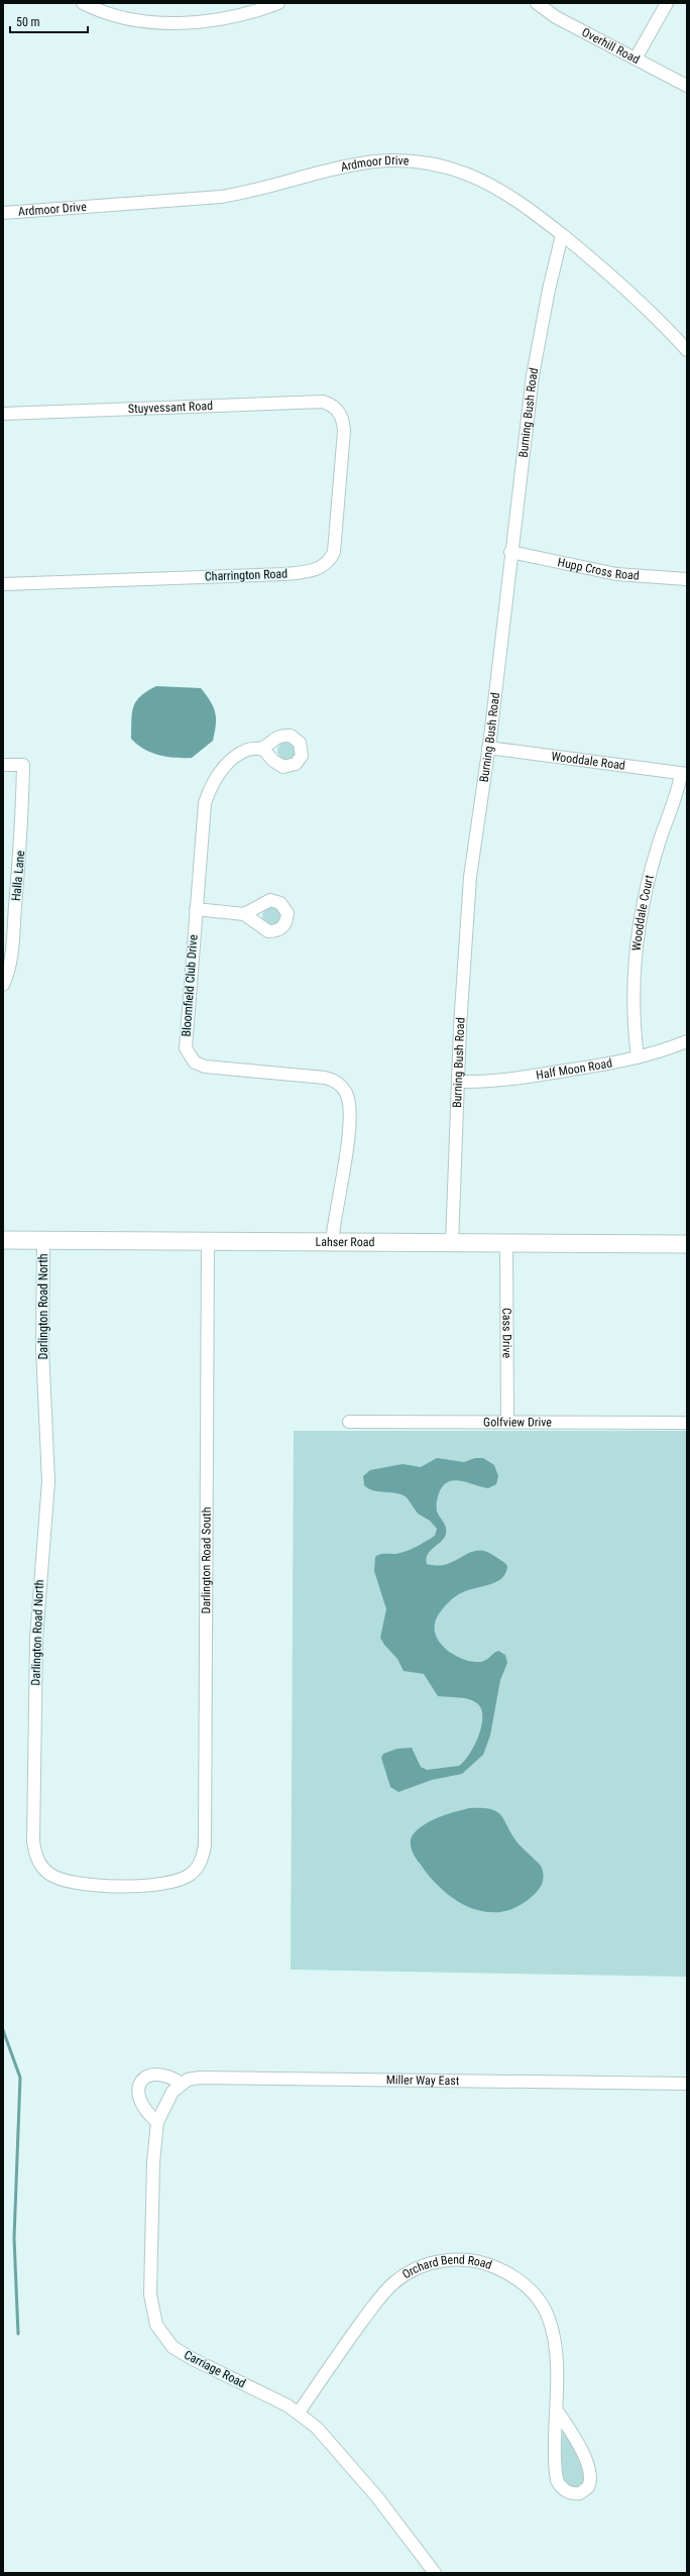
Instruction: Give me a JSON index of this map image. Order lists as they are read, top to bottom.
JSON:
{
  "streets": {
    "street": [
      "Overhill Road",
      "Ardmoor Drive",
      "Stuyvessant Road",
      "Burning Bush Road",
      "Hupp Cross Road",
      "Charrington Road",
      "Wooddale Road",
      "Halla Lane",
      "Wooddale Court",
      "Bloomfield Club Drive",
      "Half Moon Road",
      "Lahser Road",
      "Darlington Road North",
      "Cass Drive",
      "Golfview Drive",
      "Darlington Road South",
      "Miller Way East",
      "Orchard Bend Road",
      "Carriage Road"
    ]
  },
  "crossings": [
    ["Ardmoor Drive", "Burning Bush Road"],
    ["Stuyvessant Road", "Charrington Road"],
    ["Burning Bush Road", "Hupp Cross Road"],
    ["Burning Bush Road", "Wooddale Road"],
    ["Burning Bush Road", "Half Moon Road"],
    ["Burning Bush Road", "Lahser Road"],
    ["Wooddale Road", "Wooddale Court"],
    ["Wooddale Court", "Half Moon Road"],
    ["Bloomfield Club Drive", "Lahser Road"],
    ["Lahser Road", "Darlington Road North"],
    ["Lahser Road", "Cass Drive"],
    ["Lahser Road", "Darlington Road South"],
    ["Darlington Road North", "Darlington Road South"],
    ["Cass Drive", "Golfview Drive"],
    ["Miller Way East", "Carriage Road"],
    ["Orchard Bend Road", "Carriage Road"]
  ],
  "scale_bar": "50 m"
}
